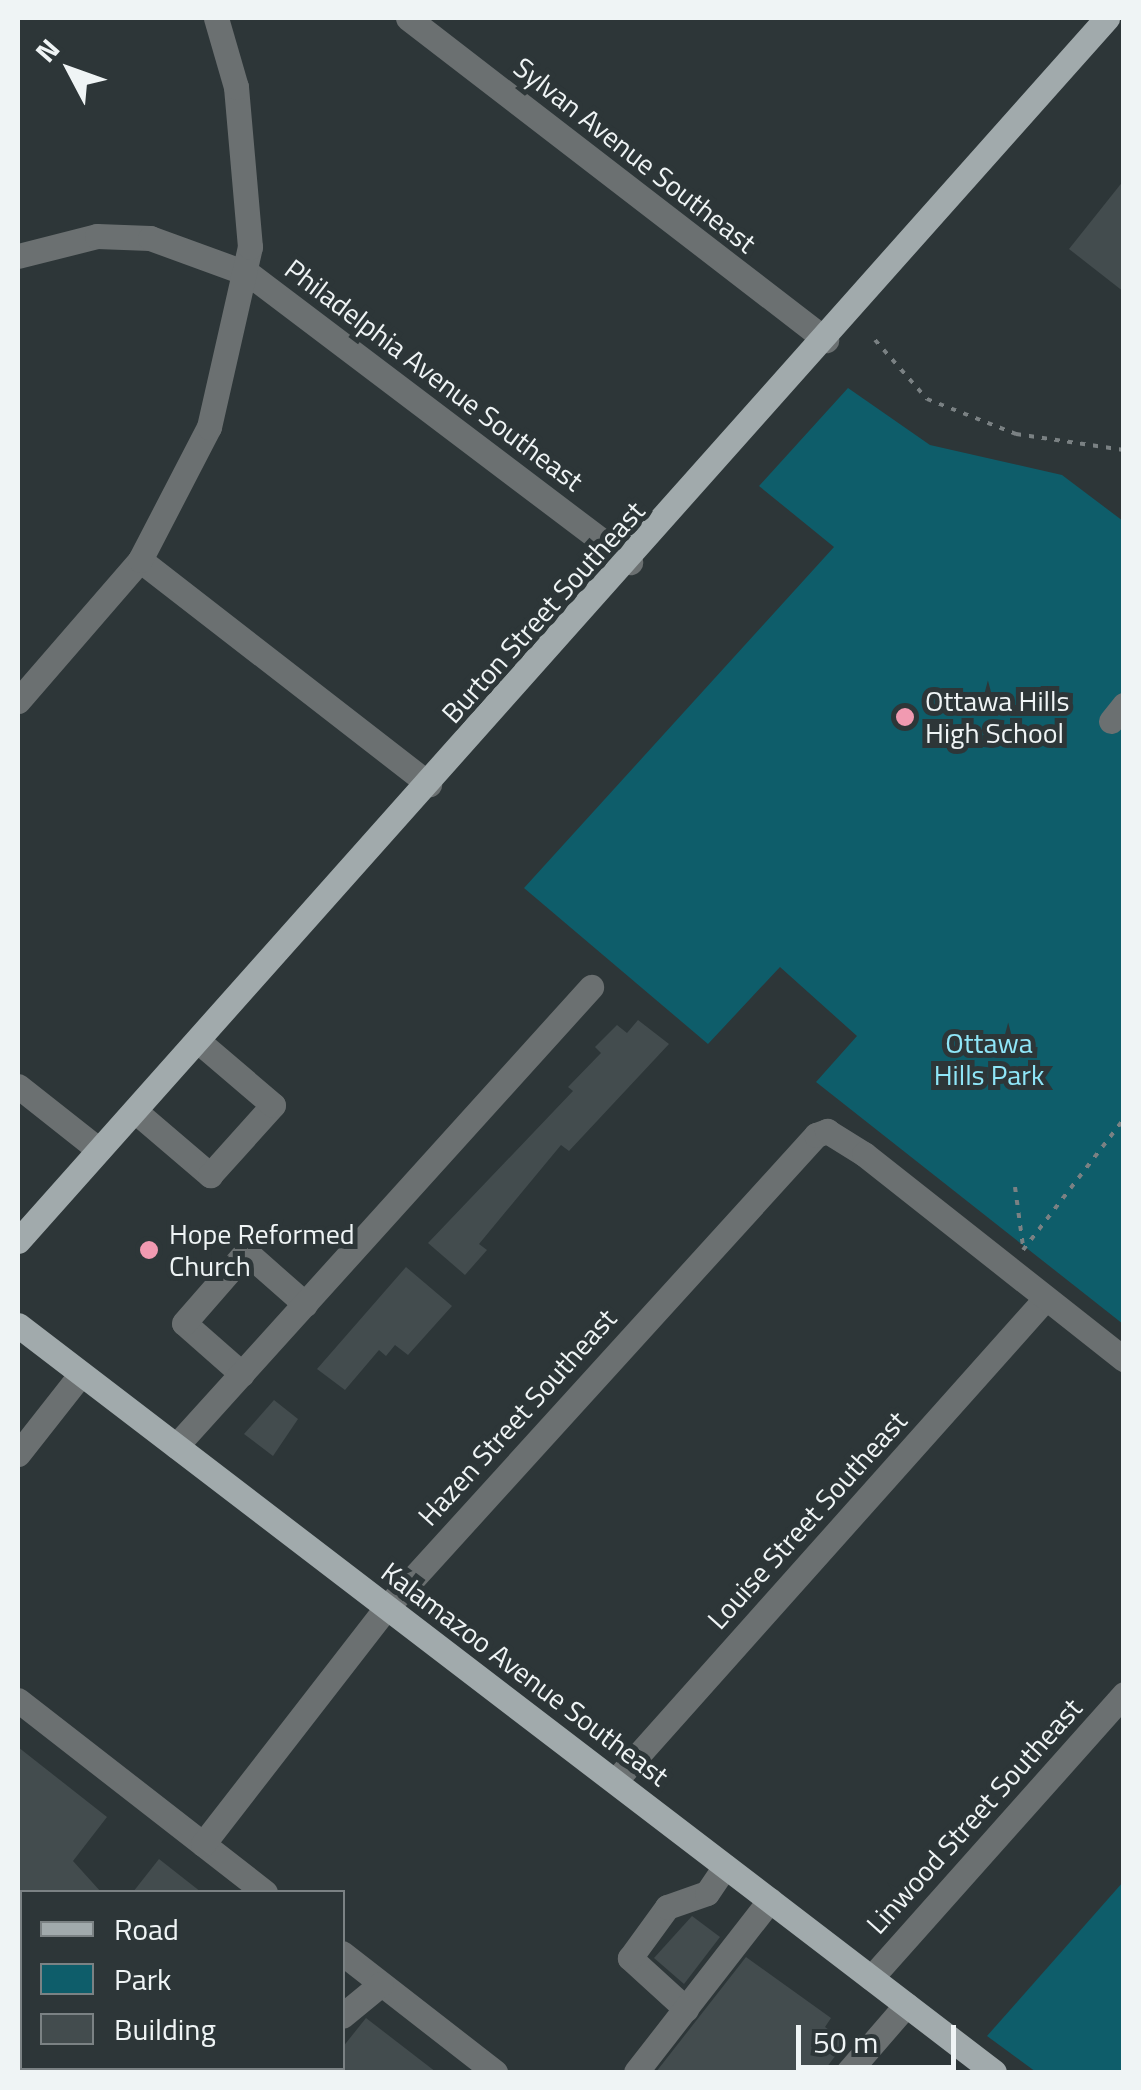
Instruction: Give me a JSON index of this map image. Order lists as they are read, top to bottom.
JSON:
{
  "streets": {
    "main road": ["Burton Street Southeast", "Kalamazoo Avenue Southeast"],
    "street": [
      "Sylvan Avenue Southeast",
      "Philadelphia Avenue Southeast",
      "Hazen Street Southeast",
      "Louise Street Southeast",
      "Linwood Street Southeast"
    ]
  },
  "crossings": [
    ["Sylvan Avenue Southeast", "Burton Street Southeast"],
    ["Philadelphia Avenue Southeast", "Burton Street Southeast"],
    ["Hazen Street Southeast", "Louise Street Southeast"],
    ["Hazen Street Southeast", "Kalamazoo Avenue Southeast"],
    ["Louise Street Southeast", "Kalamazoo Avenue Southeast"],
    ["Kalamazoo Avenue Southeast", "Linwood Street Southeast"]
  ],
  "parks": ["Ottawa Hills Park"],
  "places": ["Ottawa Hills High School", "Hope Reformed Church"],
  "legend": ["Road", "Park", "Building"],
  "scale_bar": "50 m",
  "north": "top left"
}
